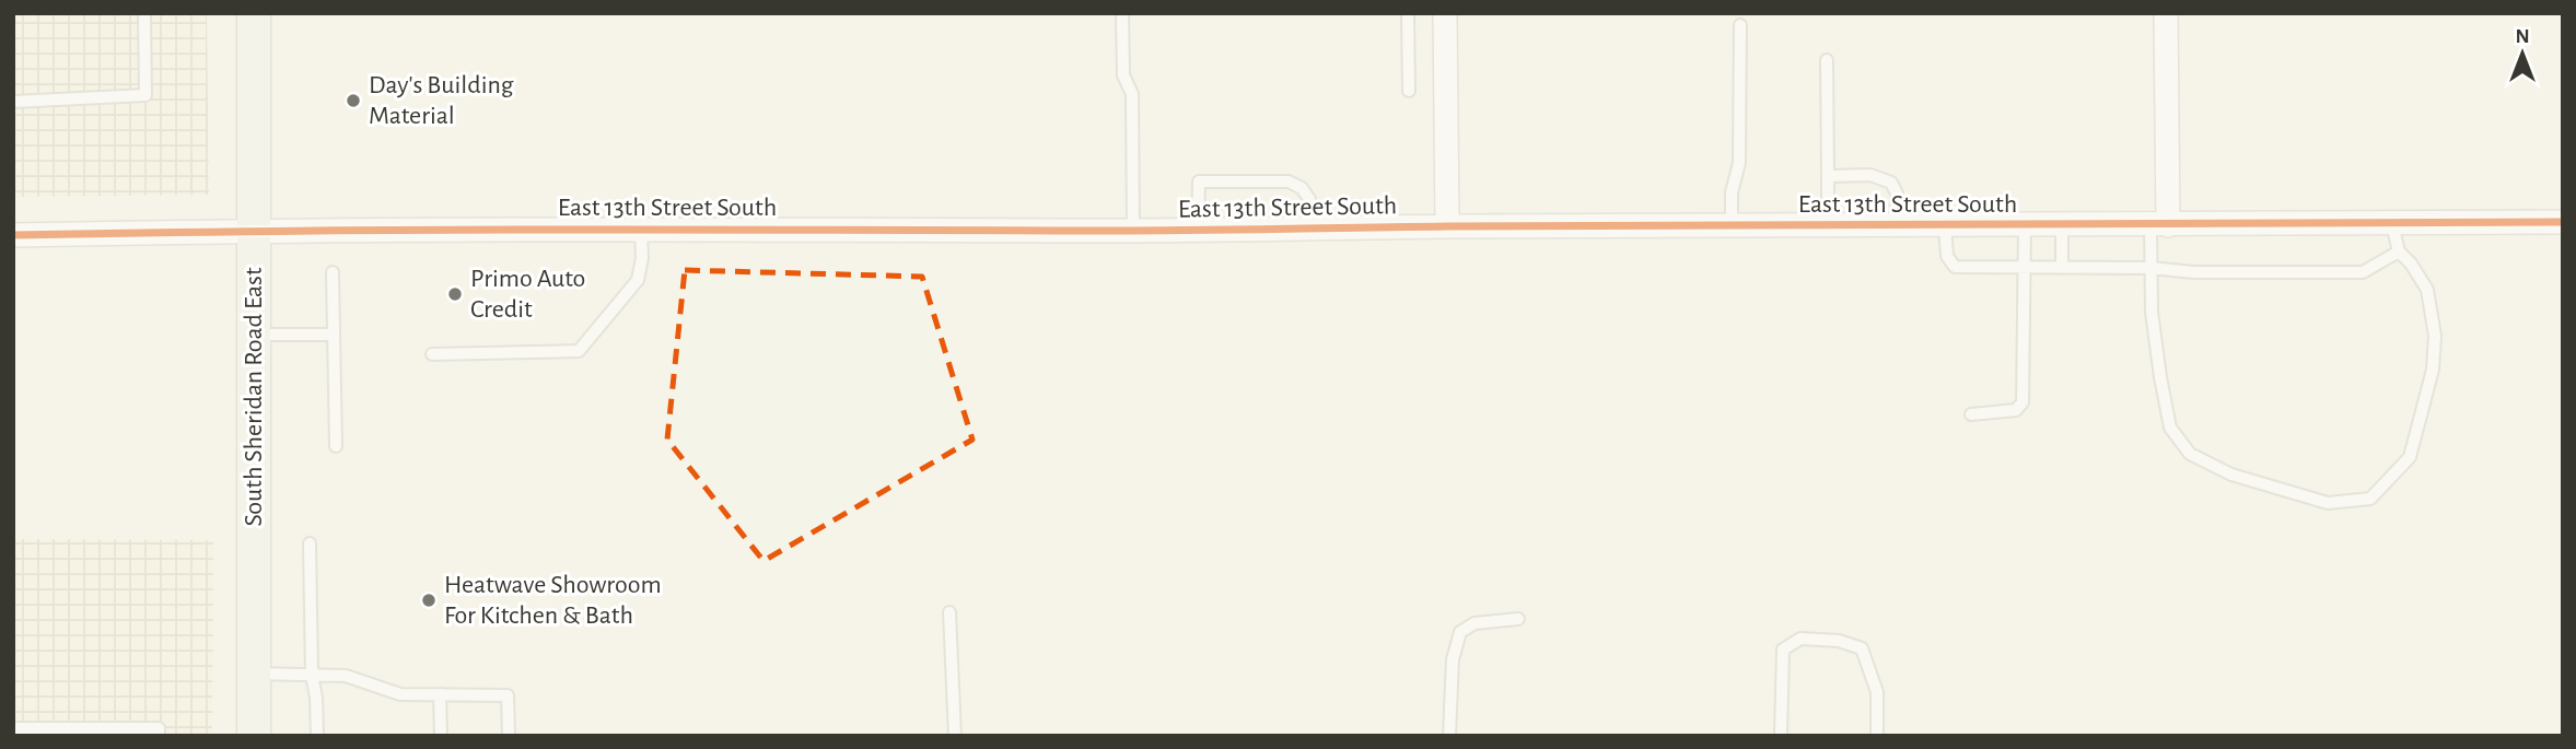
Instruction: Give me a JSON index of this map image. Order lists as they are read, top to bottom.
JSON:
{
  "streets": {
    "main road": ["South Sheridan Road East"],
    "street": ["East 13th Street South"]
  },
  "crossings": [
    ["East 13th Street South", "South Sheridan Road East"]
  ],
  "places": ["Day's Building Material", "Primo Auto Credit", "Heatwave Showroom For Kitchen & Bath"],
  "north": "top"
}
